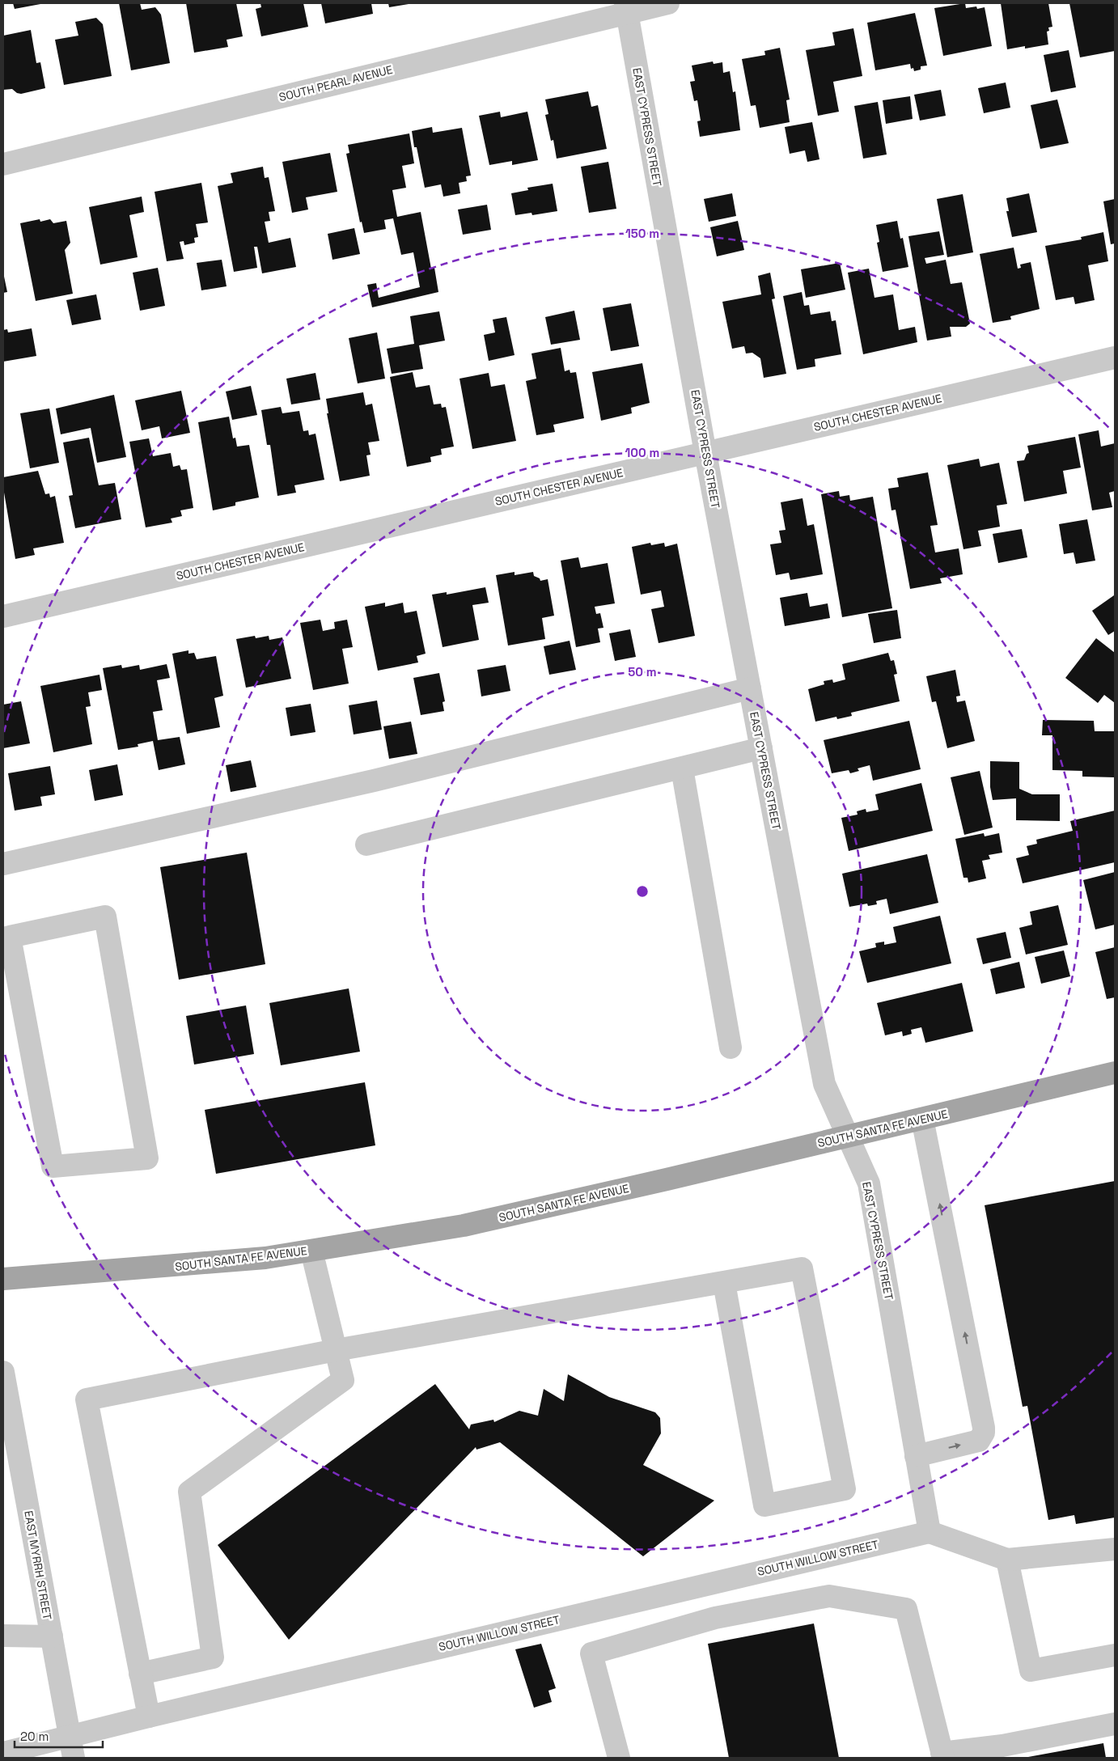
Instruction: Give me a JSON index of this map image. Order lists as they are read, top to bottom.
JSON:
{
  "streets": {
    "main road": ["SOUTH SANTA FE AVENUE"],
    "street": [
      "SOUTH PEARL AVENUE",
      "EAST CYPRESS STREET",
      "SOUTH CHESTER AVENUE",
      "SOUTH WILLOW STREET",
      "EAST MYRRH STREET"
    ]
  },
  "crossings": [
    ["SOUTH PEARL AVENUE", "EAST CYPRESS STREET"],
    ["EAST CYPRESS STREET", "SOUTH CHESTER AVENUE"],
    ["EAST CYPRESS STREET", "SOUTH SANTA FE AVENUE"],
    ["EAST CYPRESS STREET", "SOUTH WILLOW STREET"],
    ["SOUTH WILLOW STREET", "EAST MYRRH STREET"]
  ],
  "scale_bar": "20 m",
  "rings": ["150 m", "100 m", "50 m"]
}
